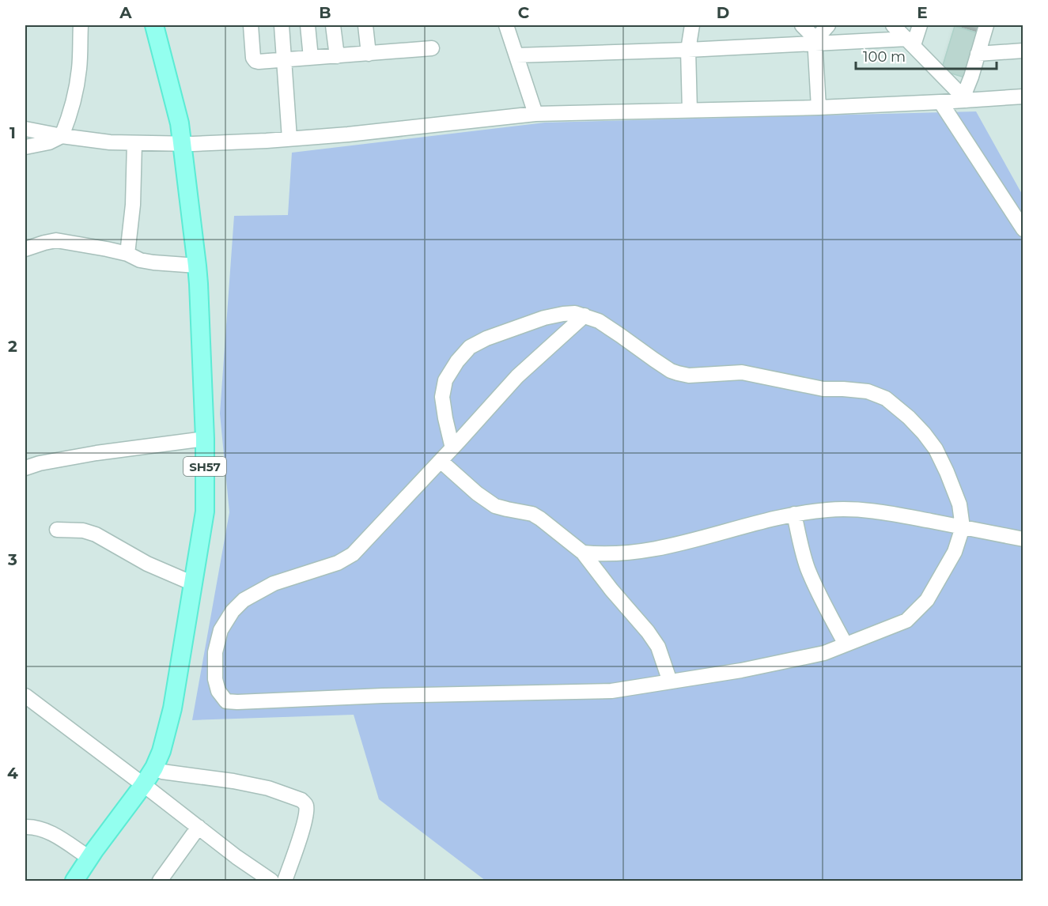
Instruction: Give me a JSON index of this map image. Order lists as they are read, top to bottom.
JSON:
{
  "streets": {
    "main road": ["SH57"]
  },
  "scale_bar": "100 m",
  "grid": {
    "columns": [
      "A",
      "B",
      "C",
      "D",
      "E"
    ],
    "rows": [
      "1",
      "2",
      "3",
      "4"
    ]
  }
}
